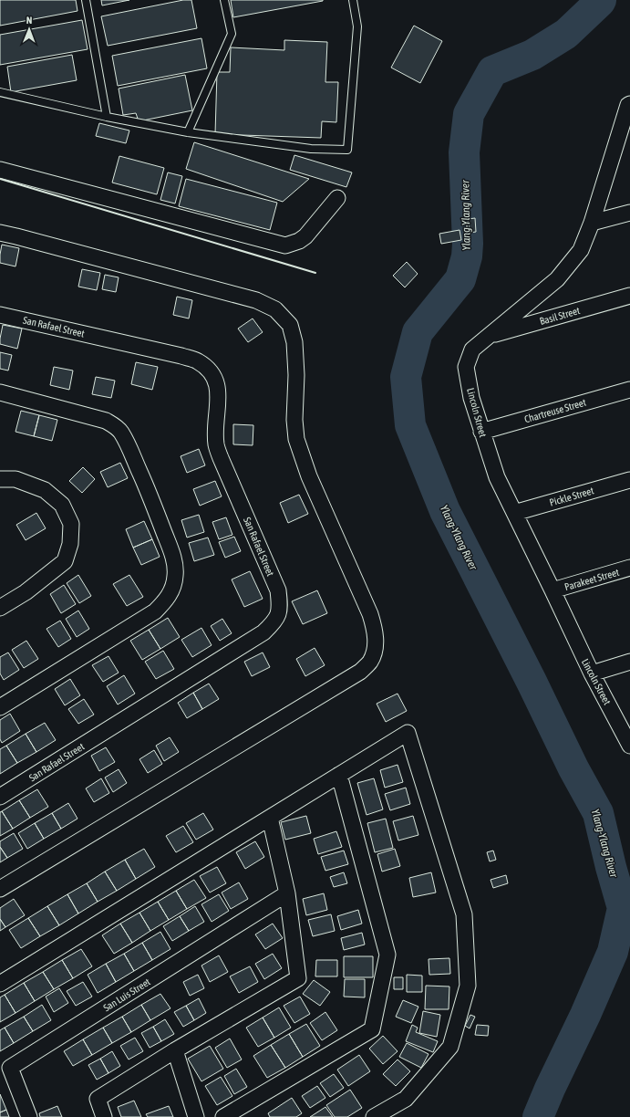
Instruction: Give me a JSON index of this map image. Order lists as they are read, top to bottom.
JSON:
{
  "streets": {
    "street": [
      "Basil Street",
      "San Rafael Street",
      "Chartreuse Street",
      "Lincoln Street",
      "Pickle Street",
      "Parakeet Street",
      "San Luis Street"
    ]
  },
  "crossings": [
    ["Basil Street", "Lincoln Street"],
    ["Chartreuse Street", "Lincoln Street"],
    ["Lincoln Street", "Pickle Street"],
    ["Lincoln Street", "Parakeet Street"]
  ],
  "water": ["Ylang-Ylang River"],
  "north": "top"
}
